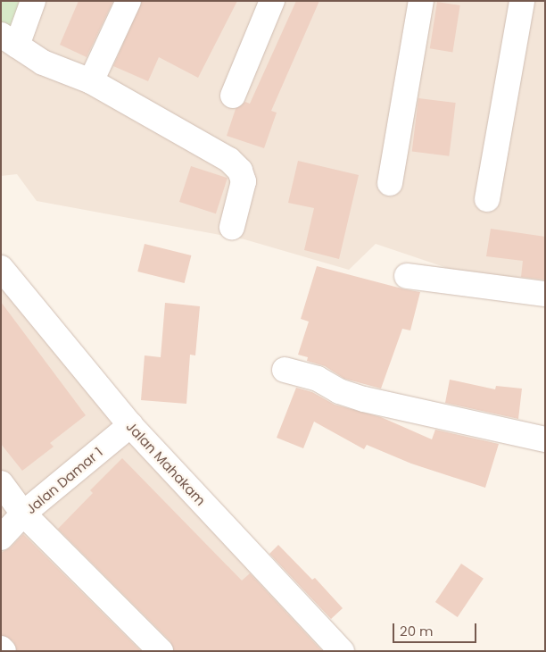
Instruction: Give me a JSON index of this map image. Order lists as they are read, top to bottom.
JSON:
{
  "streets": {
    "street": ["Jalan Mahakam", "Jalan Damar 1"]
  },
  "crossings": [
    ["Jalan Mahakam", "Jalan Damar 1"]
  ],
  "scale_bar": "20 m"
}
